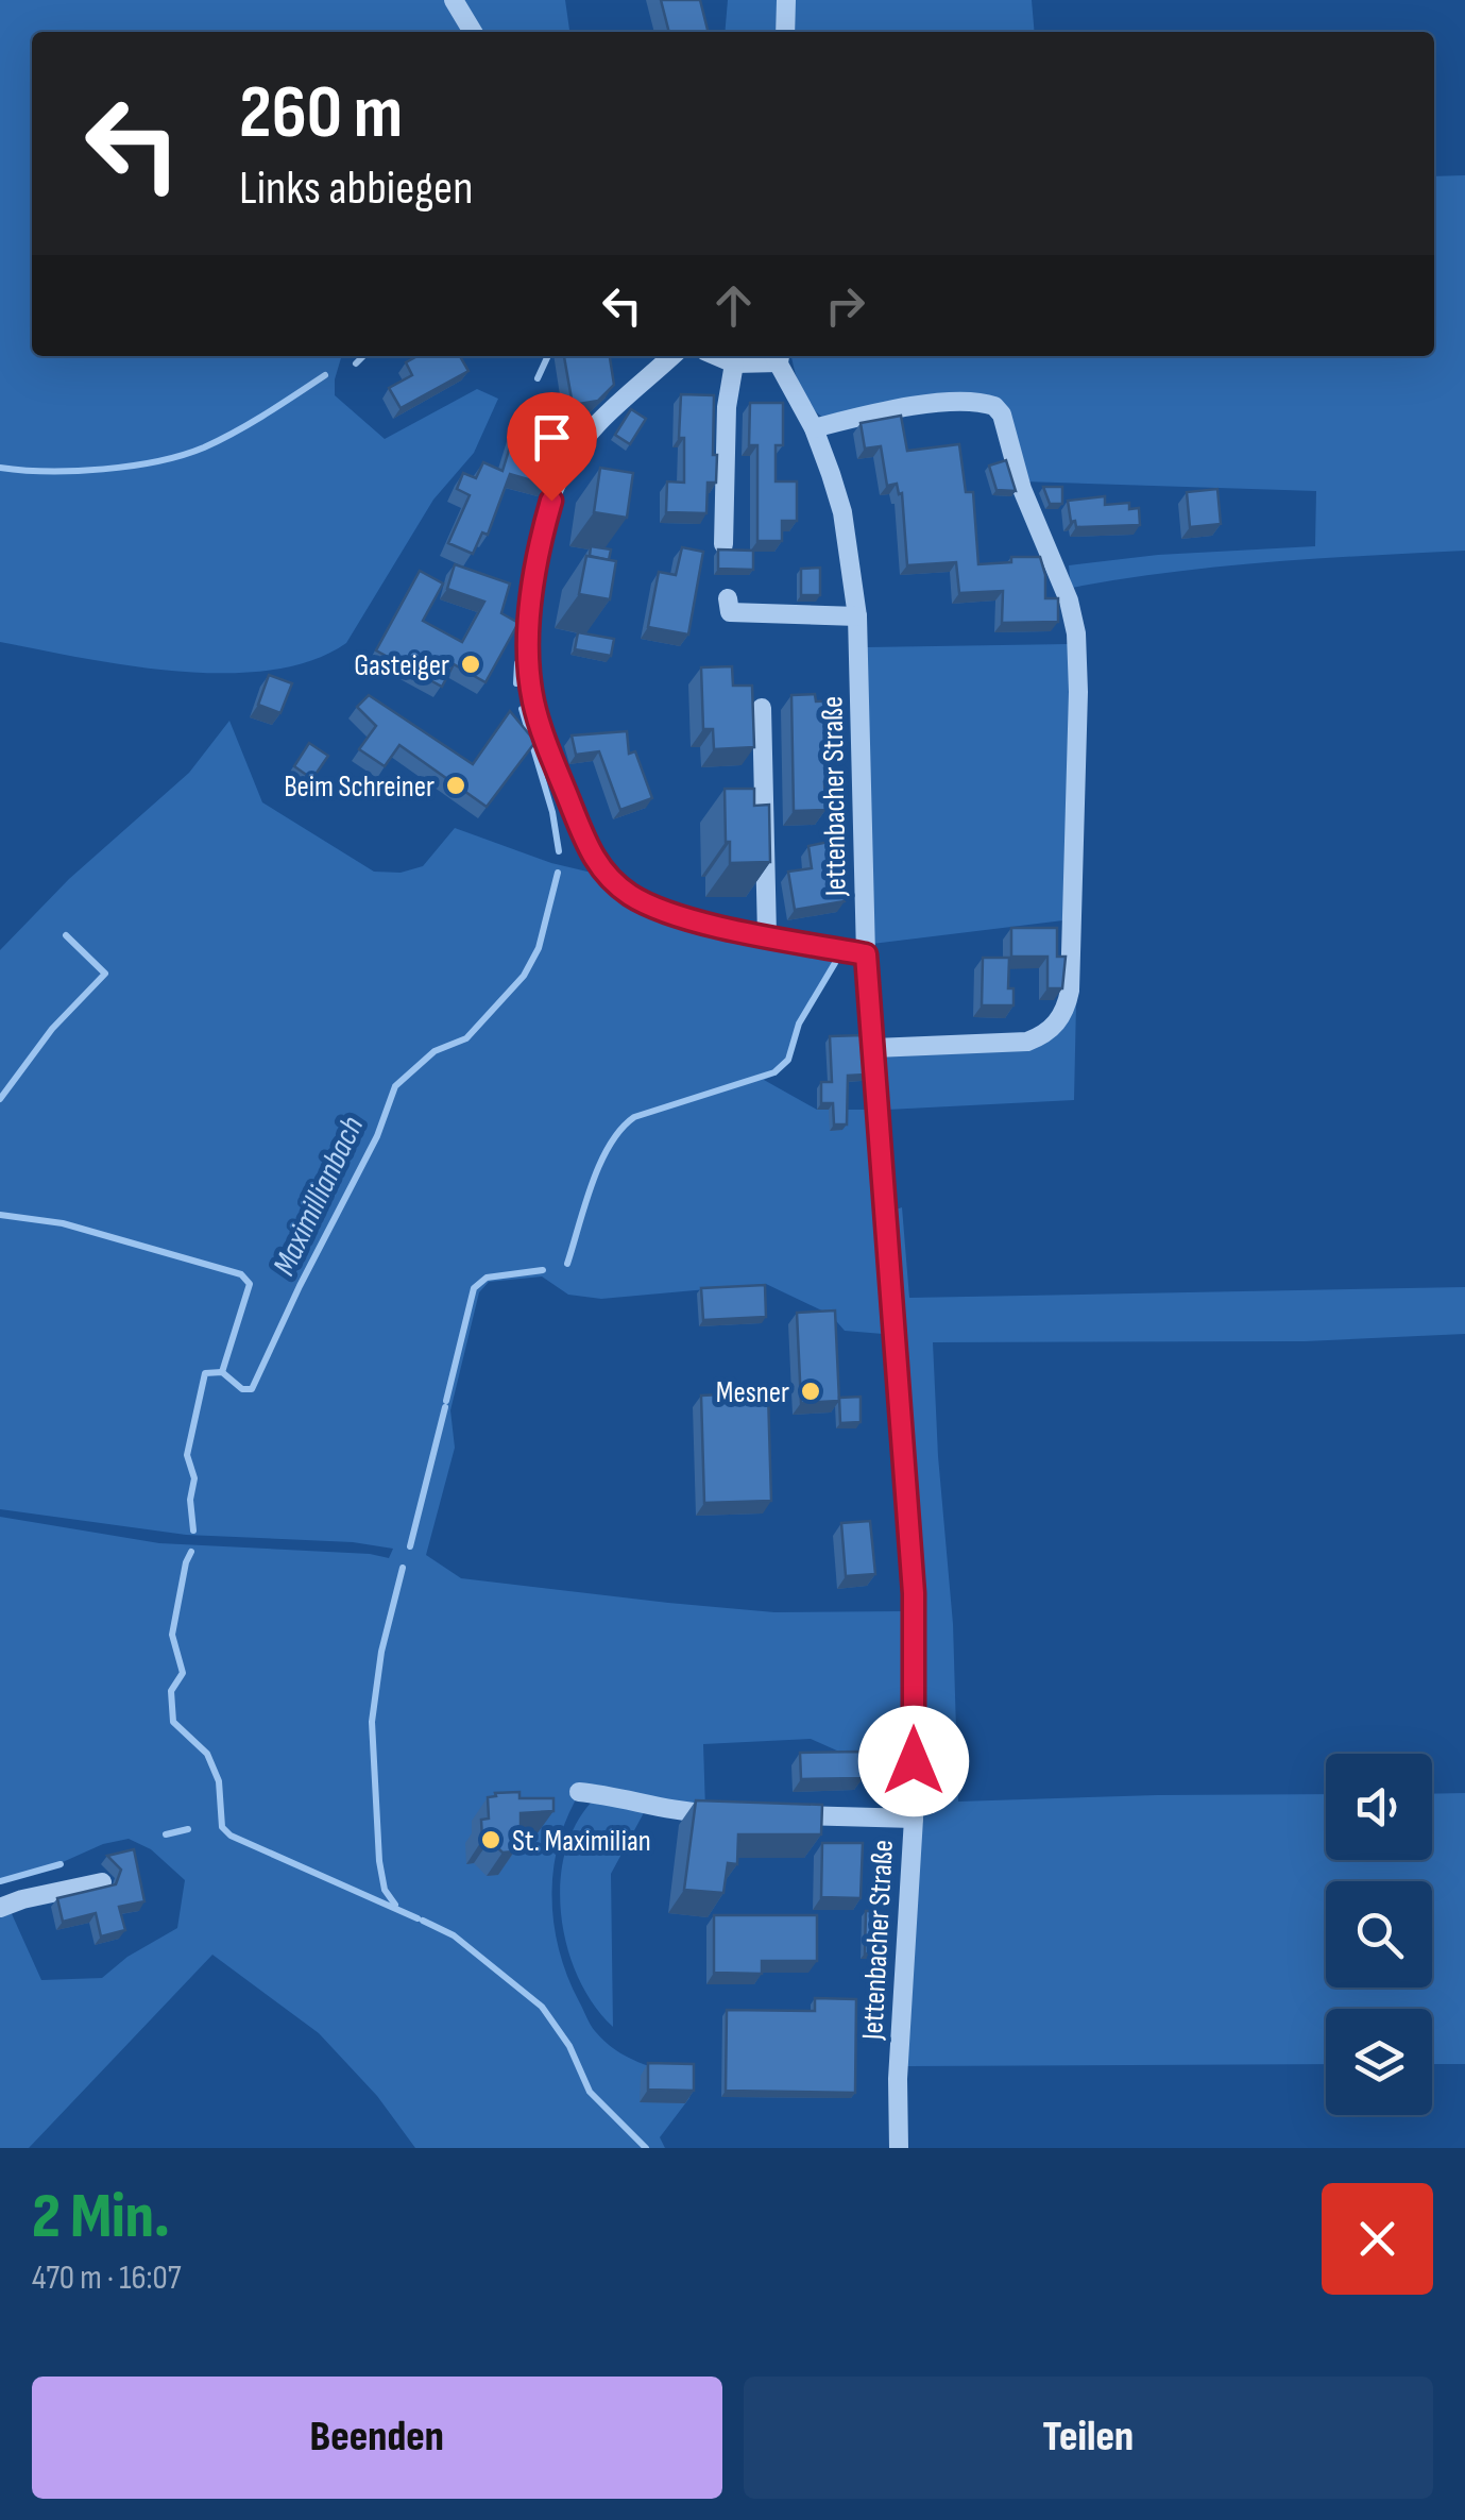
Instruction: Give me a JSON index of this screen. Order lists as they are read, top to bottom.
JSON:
{
  "streets": {
    "street": ["Jettenbacher Straße"]
  },
  "water": ["Maximillianbach"],
  "places": [
    "Gasteiger",
    "Beim Schreiner",
    "Mesner",
    "St. Maximilian"
  ],
  "page": {
    "turn": ["260 m", "Links abbiegen"],
    "heading": ["2 Min.", "470 m · 16:07"],
    "buttons": ["Beenden", "Teilen"]
  }
}
